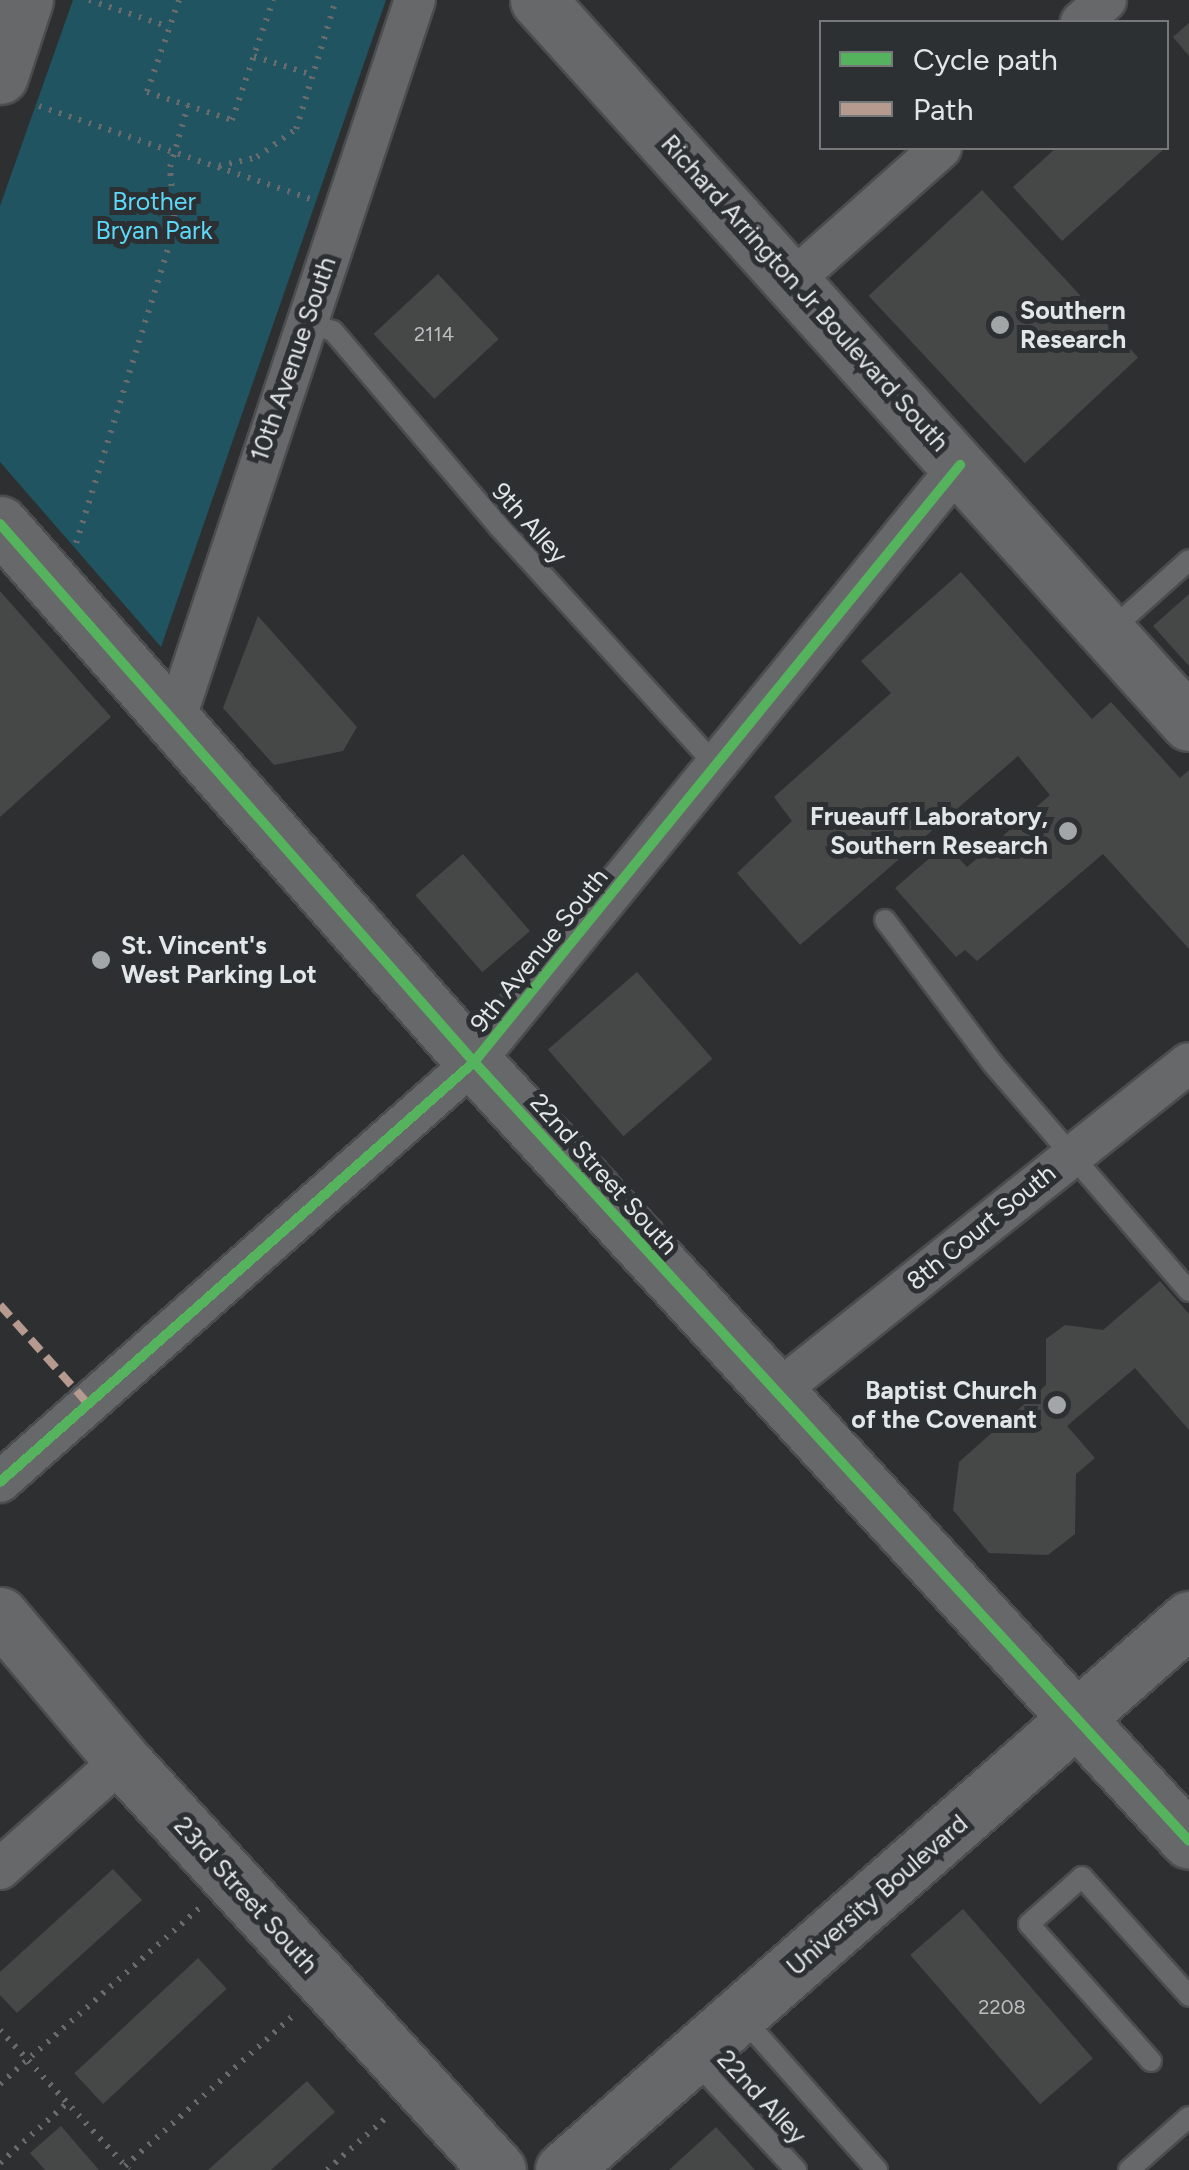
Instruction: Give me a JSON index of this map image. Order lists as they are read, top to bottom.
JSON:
{
  "streets": {
    "street": [
      "Richard Arrington Jr Boulevard South",
      "10th Avenue South",
      "9th Avenue South",
      "22nd Street South",
      "8th Court South",
      "23rd Street South",
      "University Boulevard"
    ],
    "lane": ["9th Alley", "22nd Alley"]
  },
  "crossings": [
    ["Richard Arrington Jr Boulevard South", "9th Avenue South"],
    ["10th Avenue South", "9th Alley"],
    ["10th Avenue South", "22nd Street South"],
    ["9th Alley", "9th Avenue South"],
    ["9th Avenue South", "22nd Street South"],
    ["22nd Street South", "8th Court South"],
    ["22nd Street South", "University Boulevard"],
    ["University Boulevard", "22nd Alley"]
  ],
  "parks": ["Brother Bryan Park"],
  "places": [
    "Southern Research",
    "Frueauff Laboratory, Southern Research",
    "St. Vincent's West Parking Lot",
    "Baptist Church of the Covenant"
  ],
  "house_numbers": ["2114", "2208"],
  "legend": ["Cycle path", "Path"]
}
